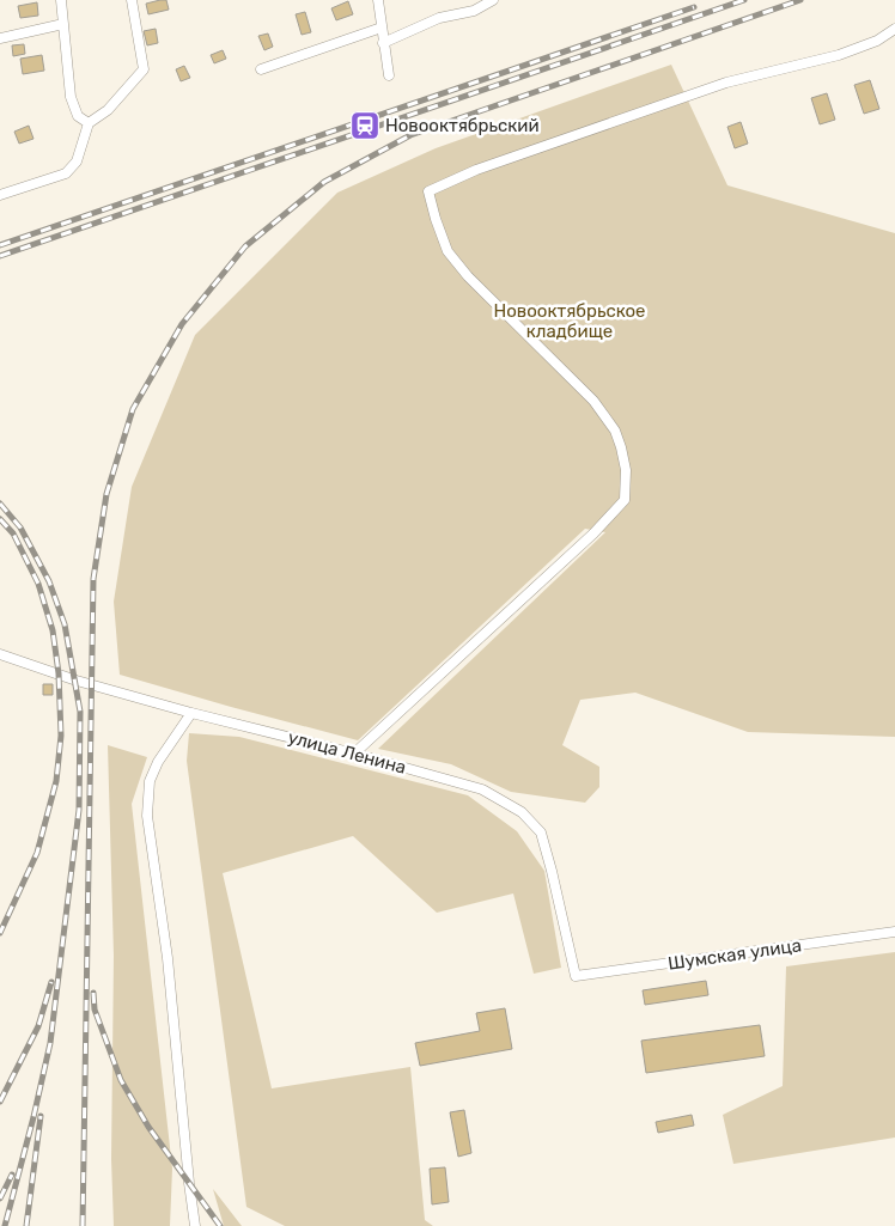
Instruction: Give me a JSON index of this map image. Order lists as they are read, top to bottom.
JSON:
{
  "streets": {
    "street": ["улица Ленина", "Шумская улица"]
  },
  "crossings": [
    ["улица Ленина", "Шумская улица"]
  ],
  "parks": ["Новооктябрьское кладбище"],
  "places": {
    "station": ["Новооктябрьский"]
  }
}
